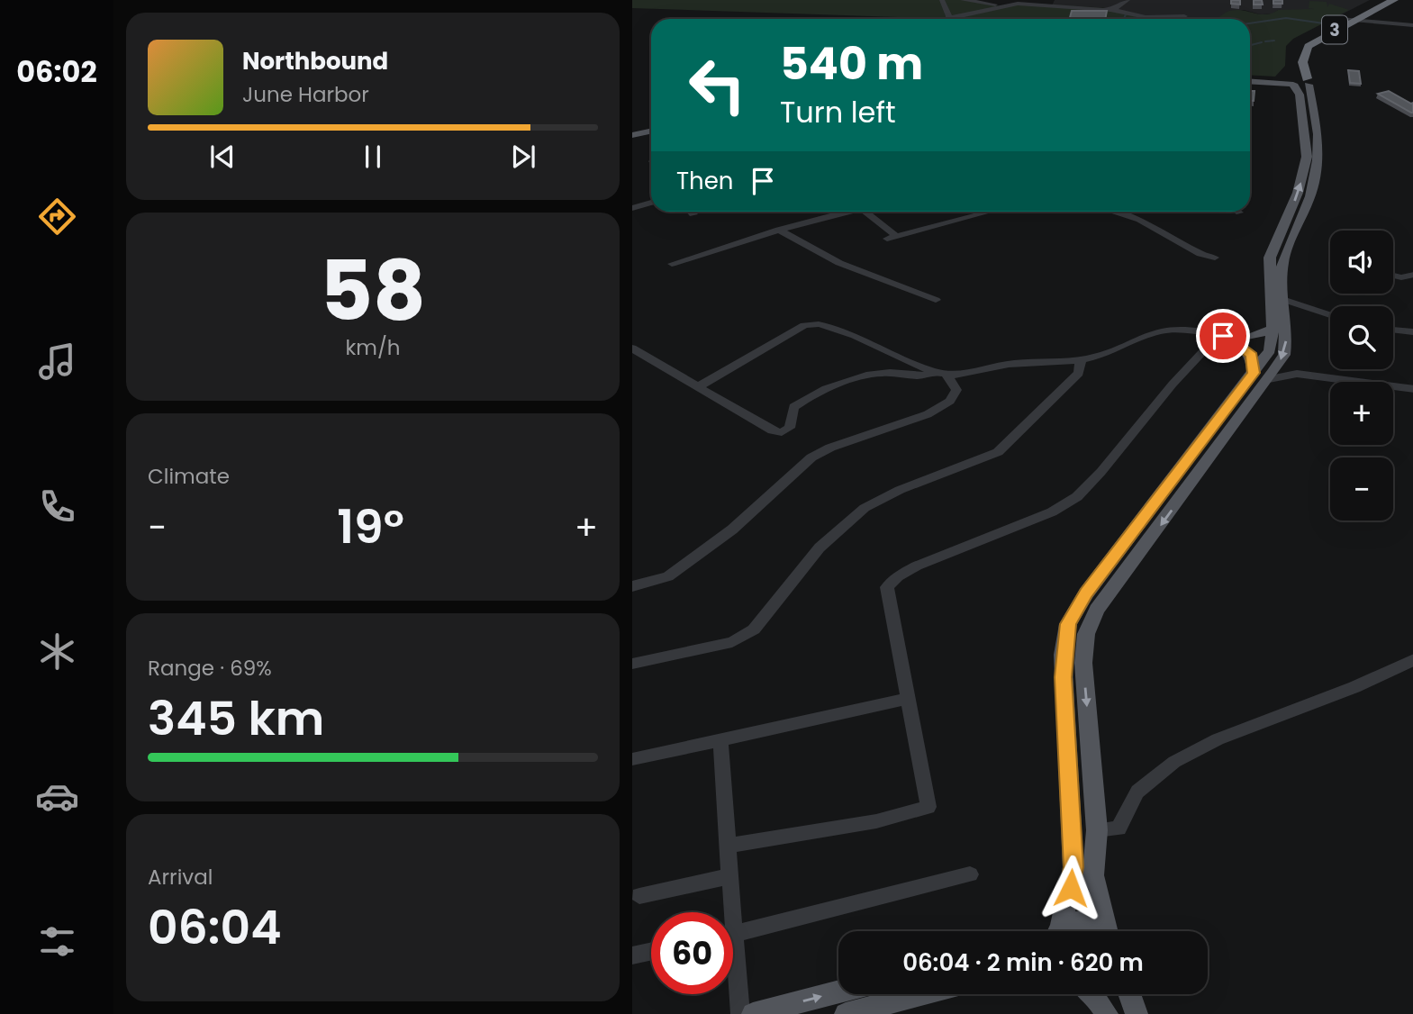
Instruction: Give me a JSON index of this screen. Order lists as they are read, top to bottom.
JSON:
{
  "streets": {
    "highway": ["3"]
  },
  "page": {
    "tabs": "06:02",
    "turn": ["540 m", "Turn left"],
    "song": ["Northbound", "June Harbor"],
    "then": "Then",
    "tile": [
      ["58", "km/h"],
      "Climate",
      ["Range · 69%", "345 km"],
      ["Arrival", "06:04"]
    ],
    "map_buttons": ["+", "−"],
    "heat": ["−", "19°", "+"],
    "limit": "60",
    "trip": "06:04 · 2 min · 620 m"
  }
}
